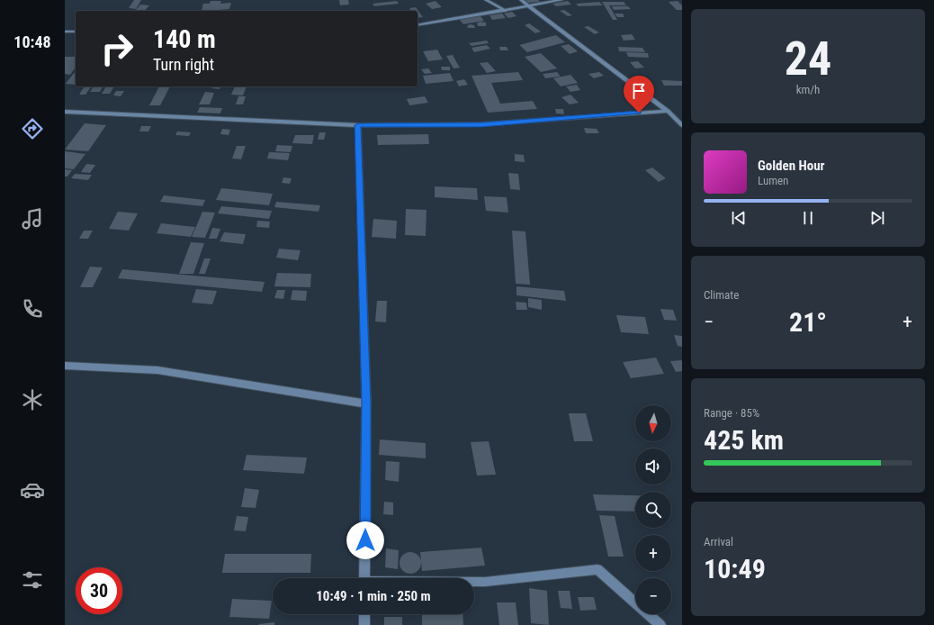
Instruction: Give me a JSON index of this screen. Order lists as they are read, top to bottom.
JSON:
{
  "north": "bottom",
  "page": {
    "tabs": "10:48",
    "tile": [
      ["24", "km/h"],
      "Climate",
      ["Range · 85%", "425 km"],
      ["Arrival", "10:49"]
    ],
    "turn": ["140 m", "Turn right"],
    "song": ["Golden Hour", "Lumen"],
    "heat": ["−", "21°", "+"],
    "map_buttons": ["+", "−"],
    "limit": "30",
    "trip": "10:49 · 1 min · 250 m"
  }
}
